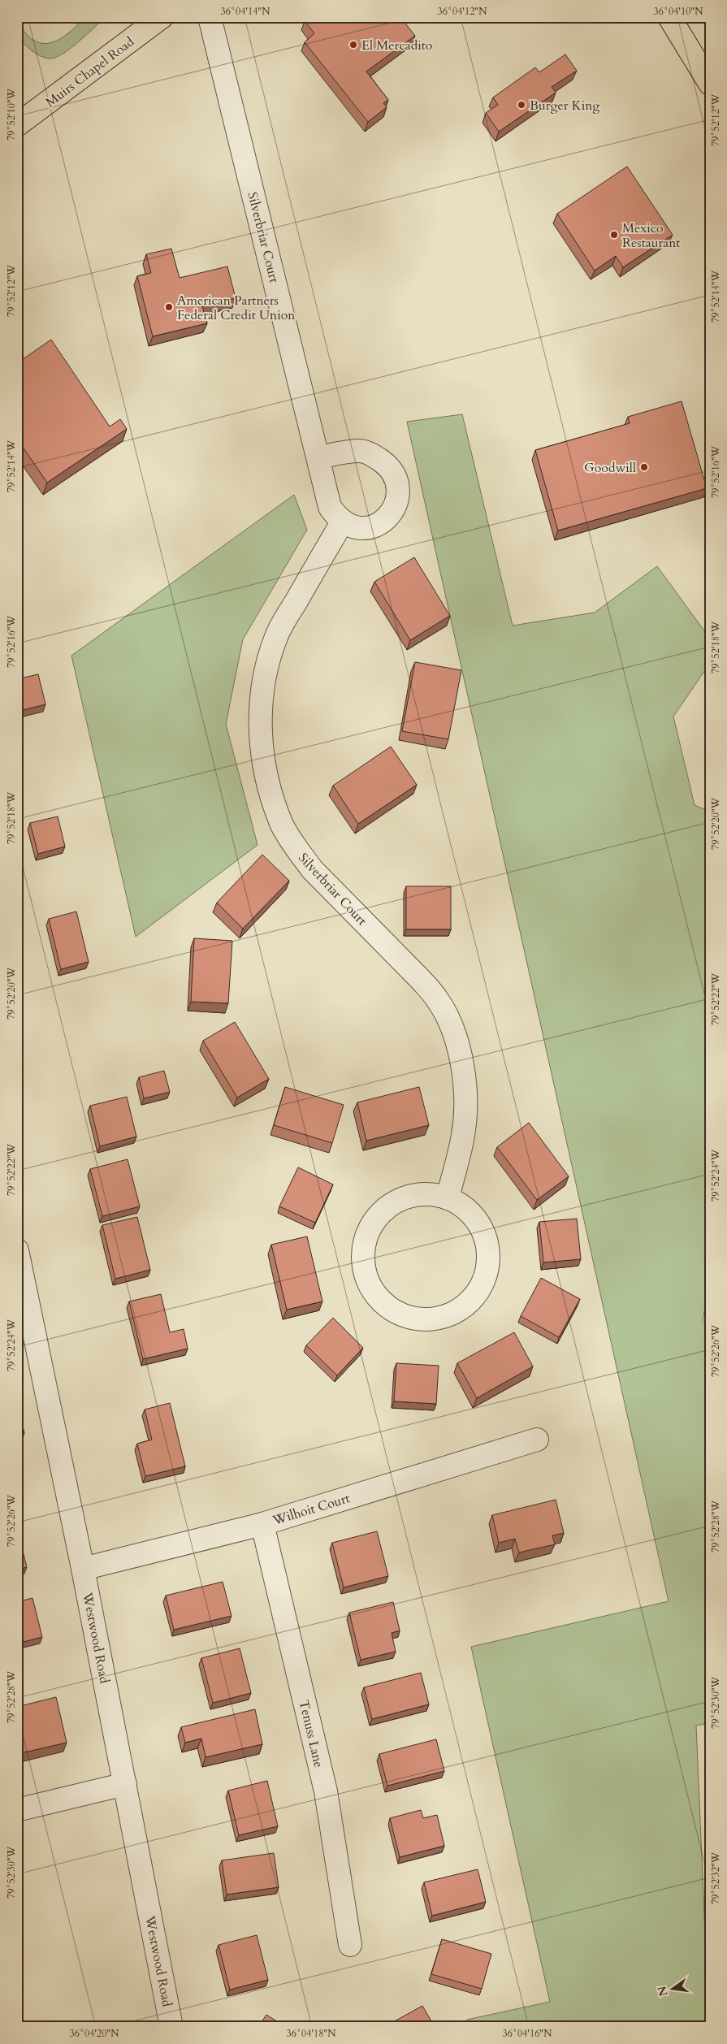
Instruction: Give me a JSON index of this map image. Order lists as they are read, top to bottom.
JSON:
{
  "streets": {
    "main road": ["Muirs Chapel Road"],
    "street": [
      "Silverbriar Court",
      "Wilhoit Court",
      "Westwood Road",
      "Tenuss Lane"
    ]
  },
  "crossings": [
    ["Wilhoit Court", "Westwood Road"],
    ["Wilhoit Court", "Tenuss Lane"]
  ],
  "places": [
    "El Mercadito",
    "Burger King",
    "Mexico Restaurant",
    "American Partners Federal Credit Union",
    "Goodwill"
  ],
  "north": "left",
  "coordinates": [
    "36°04'14\"N",
    "36°04'12\"N",
    "36°04'10\"N",
    "79°52'10\"W",
    "79°52'12\"W",
    "79°52'14\"W",
    "79°52'16\"W",
    "79°52'18\"W",
    "79°52'20\"W",
    "79°52'22\"W",
    "79°52'24\"W",
    "79°52'26\"W",
    "79°52'28\"W",
    "79°52'30\"W",
    "79°52'32\"W",
    "36°04'20\"N",
    "36°04'18\"N",
    "36°04'16\"N"
  ]
}
